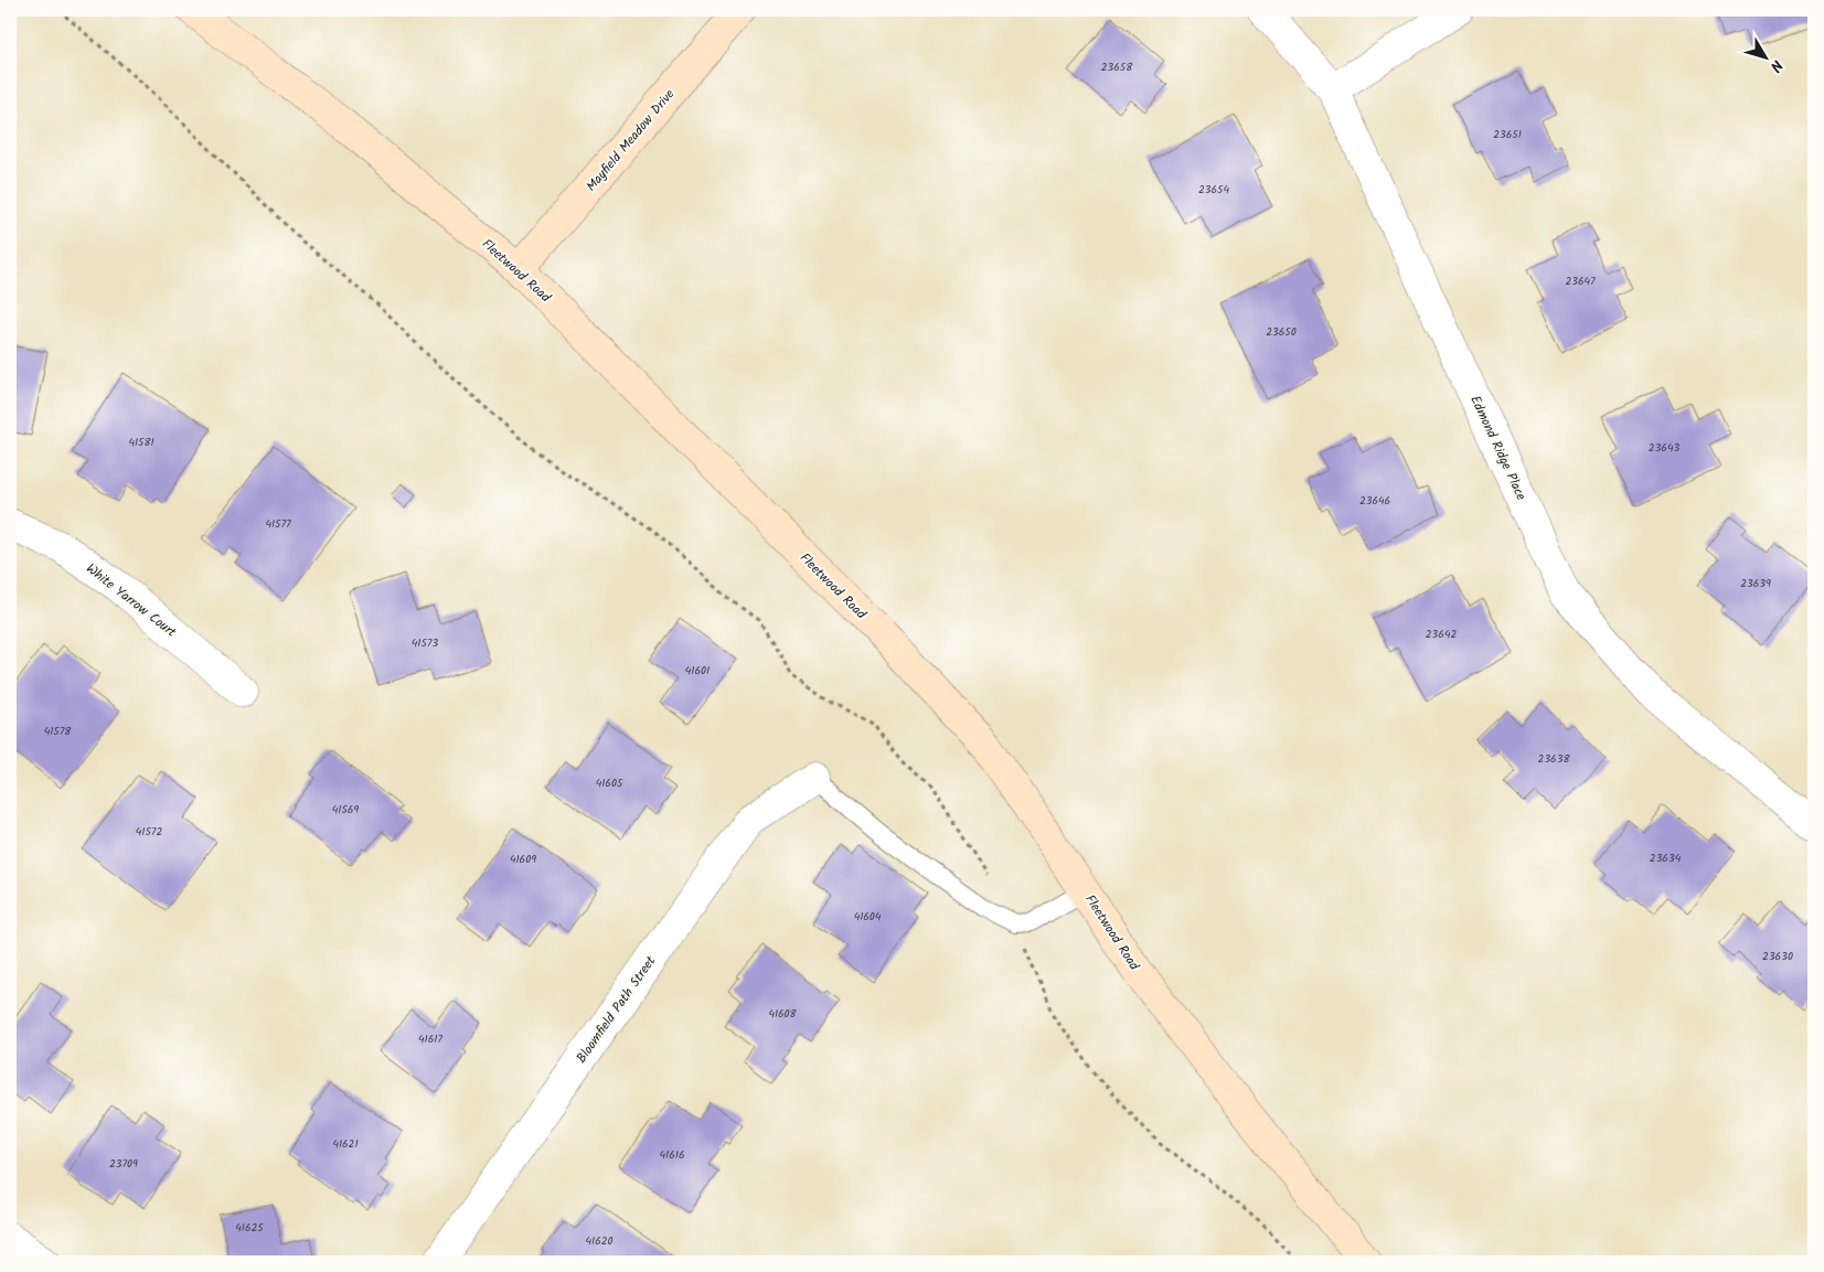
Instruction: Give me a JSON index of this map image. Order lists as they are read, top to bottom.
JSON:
{
  "streets": {
    "main road": ["Mayfield Meadow Drive", "Fleetwood Road"],
    "street": ["Edmond Ridge Place", "White Yarrow Court", "Bloomfield Path Street"]
  },
  "crossings": [
    ["Mayfield Meadow Drive", "Fleetwood Road"]
  ],
  "house_numbers": [
    "23658",
    "23651",
    "23654",
    "23647",
    "23650",
    "41581",
    "23643",
    "23646",
    "41577",
    "23639",
    "23642",
    "41573",
    "41601",
    "41578",
    "23638",
    "41605",
    "41569",
    "41572",
    "23634",
    "41609",
    "41604",
    "23630",
    "41608",
    "41617",
    "41621",
    "41616",
    "23709",
    "41625",
    "41620"
  ],
  "north": "bottom right"
}
